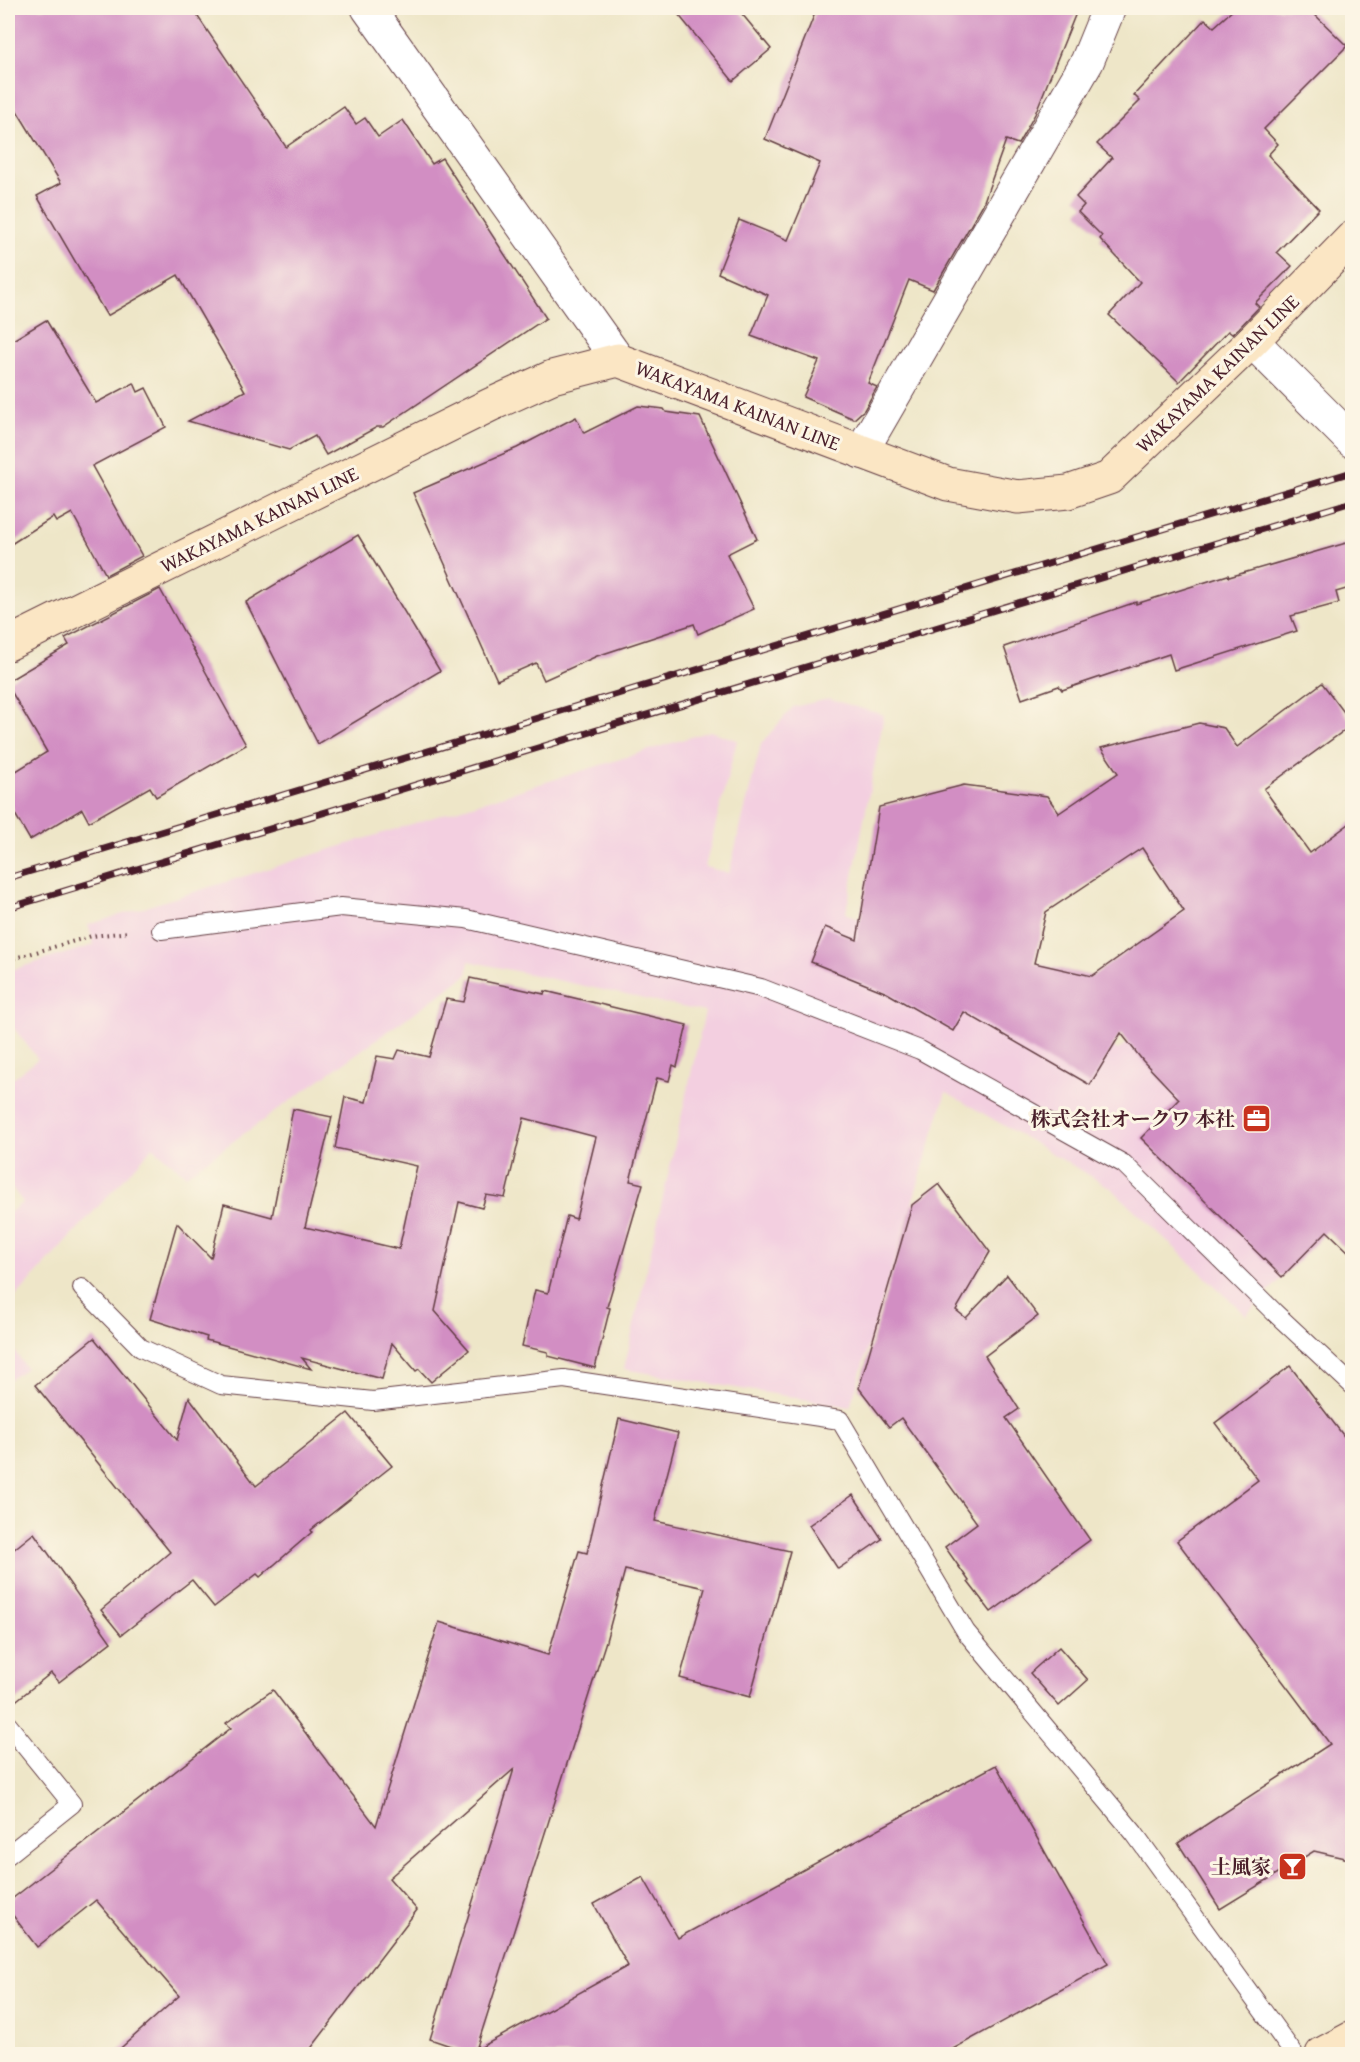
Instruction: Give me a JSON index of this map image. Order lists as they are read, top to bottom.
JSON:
{
  "streets": {
    "main road": ["WAKAYAMA KAINAN LINE"]
  },
  "places": {
    "office": ["株式会社オークワ 本社"],
    "bar": ["土風家"]
  }
}
